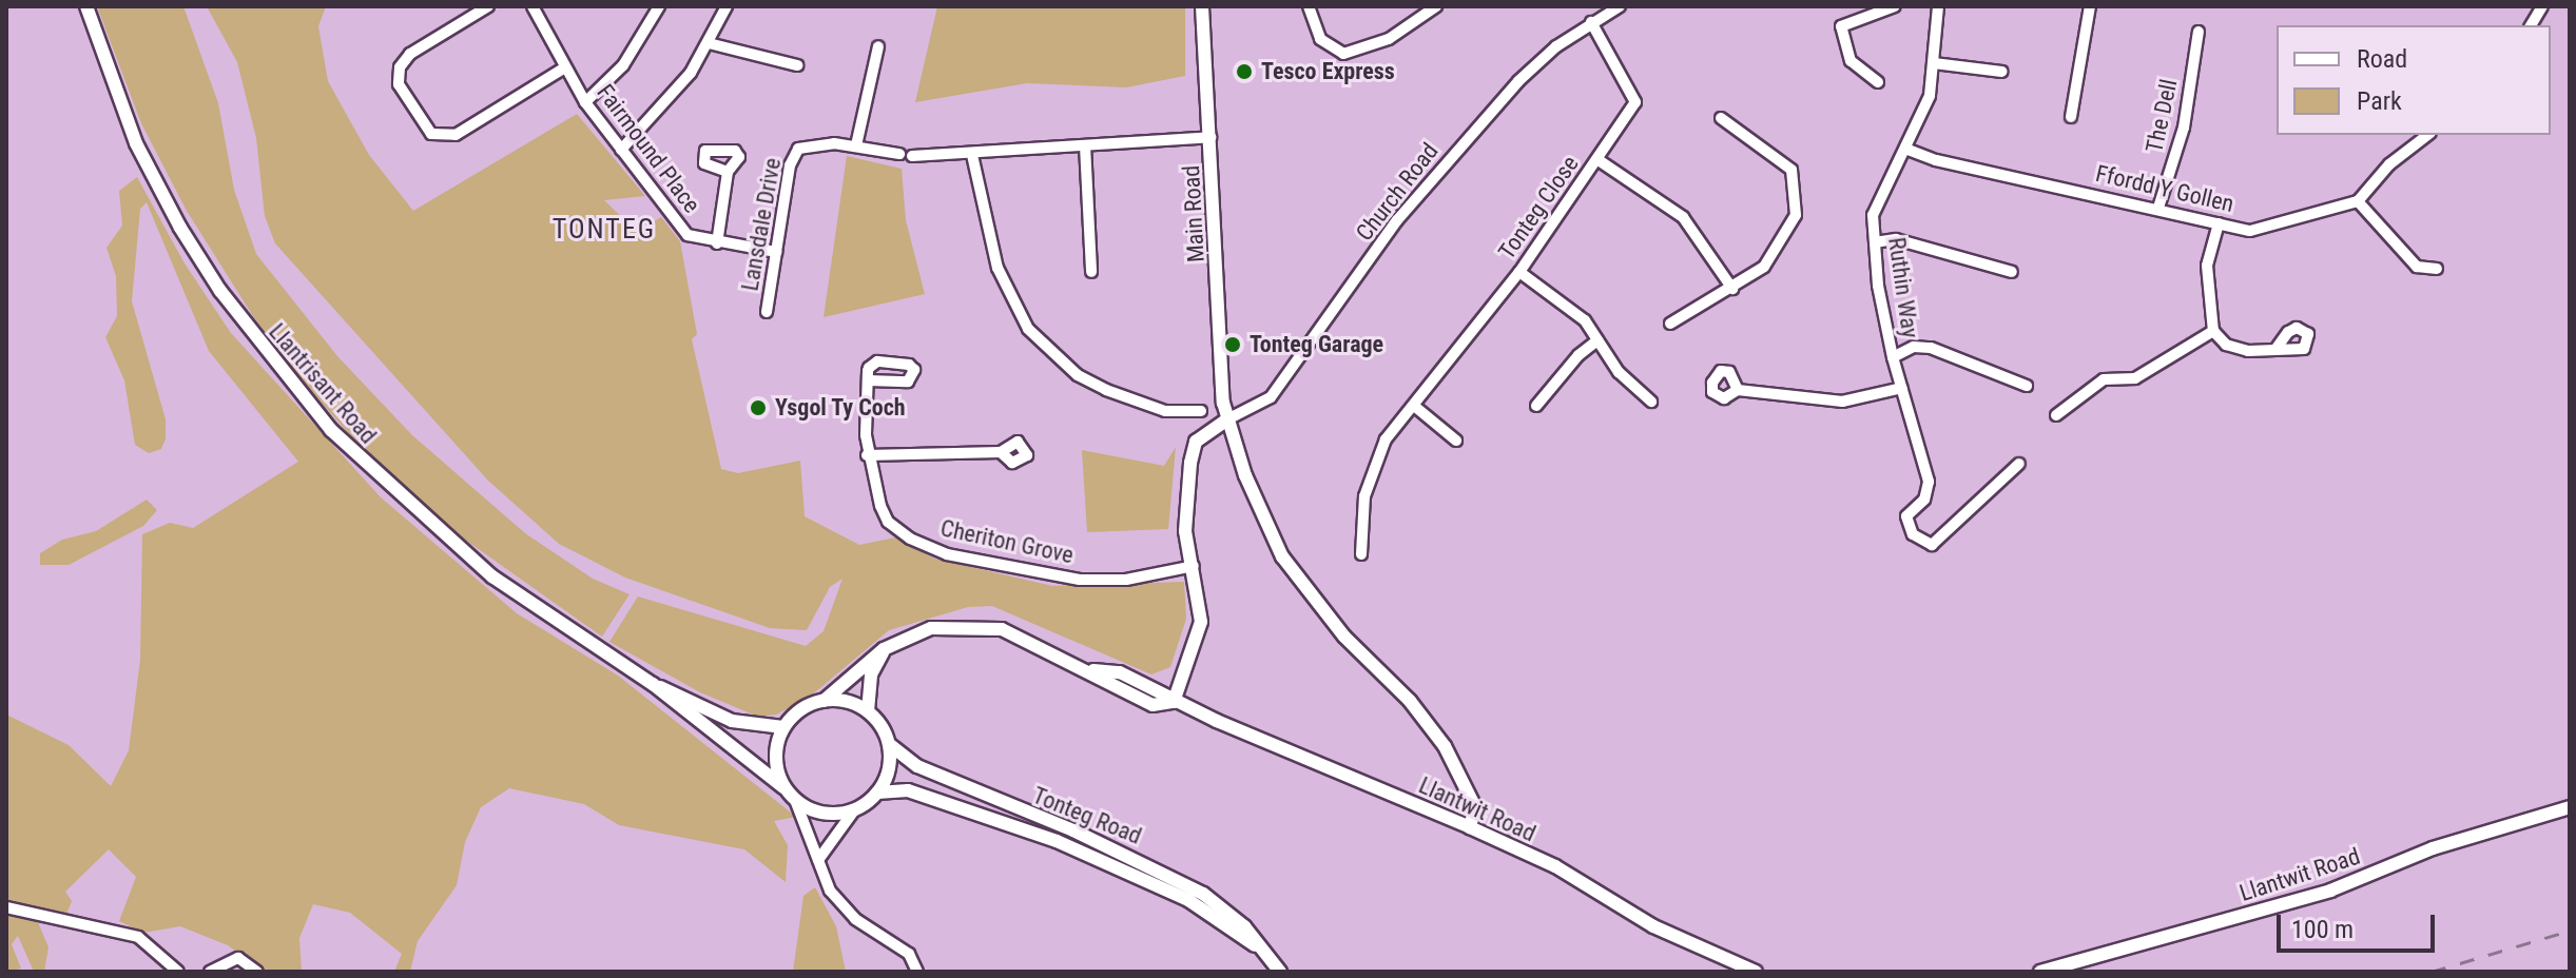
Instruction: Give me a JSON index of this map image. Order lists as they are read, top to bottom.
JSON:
{
  "streets": {
    "main road": [
      "Main Road",
      "Llantrisant Road",
      "Llantwit Road",
      "Tonteg Road"
    ],
    "street": [
      "The Dell",
      "Fairmound Place",
      "Ffordd Y Gollen",
      "Church Road",
      "Tonteg Close",
      "Lansdale Drive",
      "Ruthin Way",
      "Cheriton Grove"
    ]
  },
  "crossings": [
    ["The Dell", "Ffordd Y Gollen"],
    ["Fairmound Place", "Lansdale Drive"],
    ["Ffordd Y Gollen", "Ruthin Way"],
    ["Church Road", "Tonteg Close"],
    ["Church Road", "Main Road"],
    ["Main Road", "Lansdale Drive"],
    ["Main Road", "Llantwit Road"],
    ["Llantrisant Road", "Tonteg Road"]
  ],
  "districts": ["TONTEG"],
  "places": ["Tesco Express", "Tonteg Garage", "Ysgol Ty Coch"],
  "legend": ["Road", "Park"],
  "scale_bar": "100 m"
}
